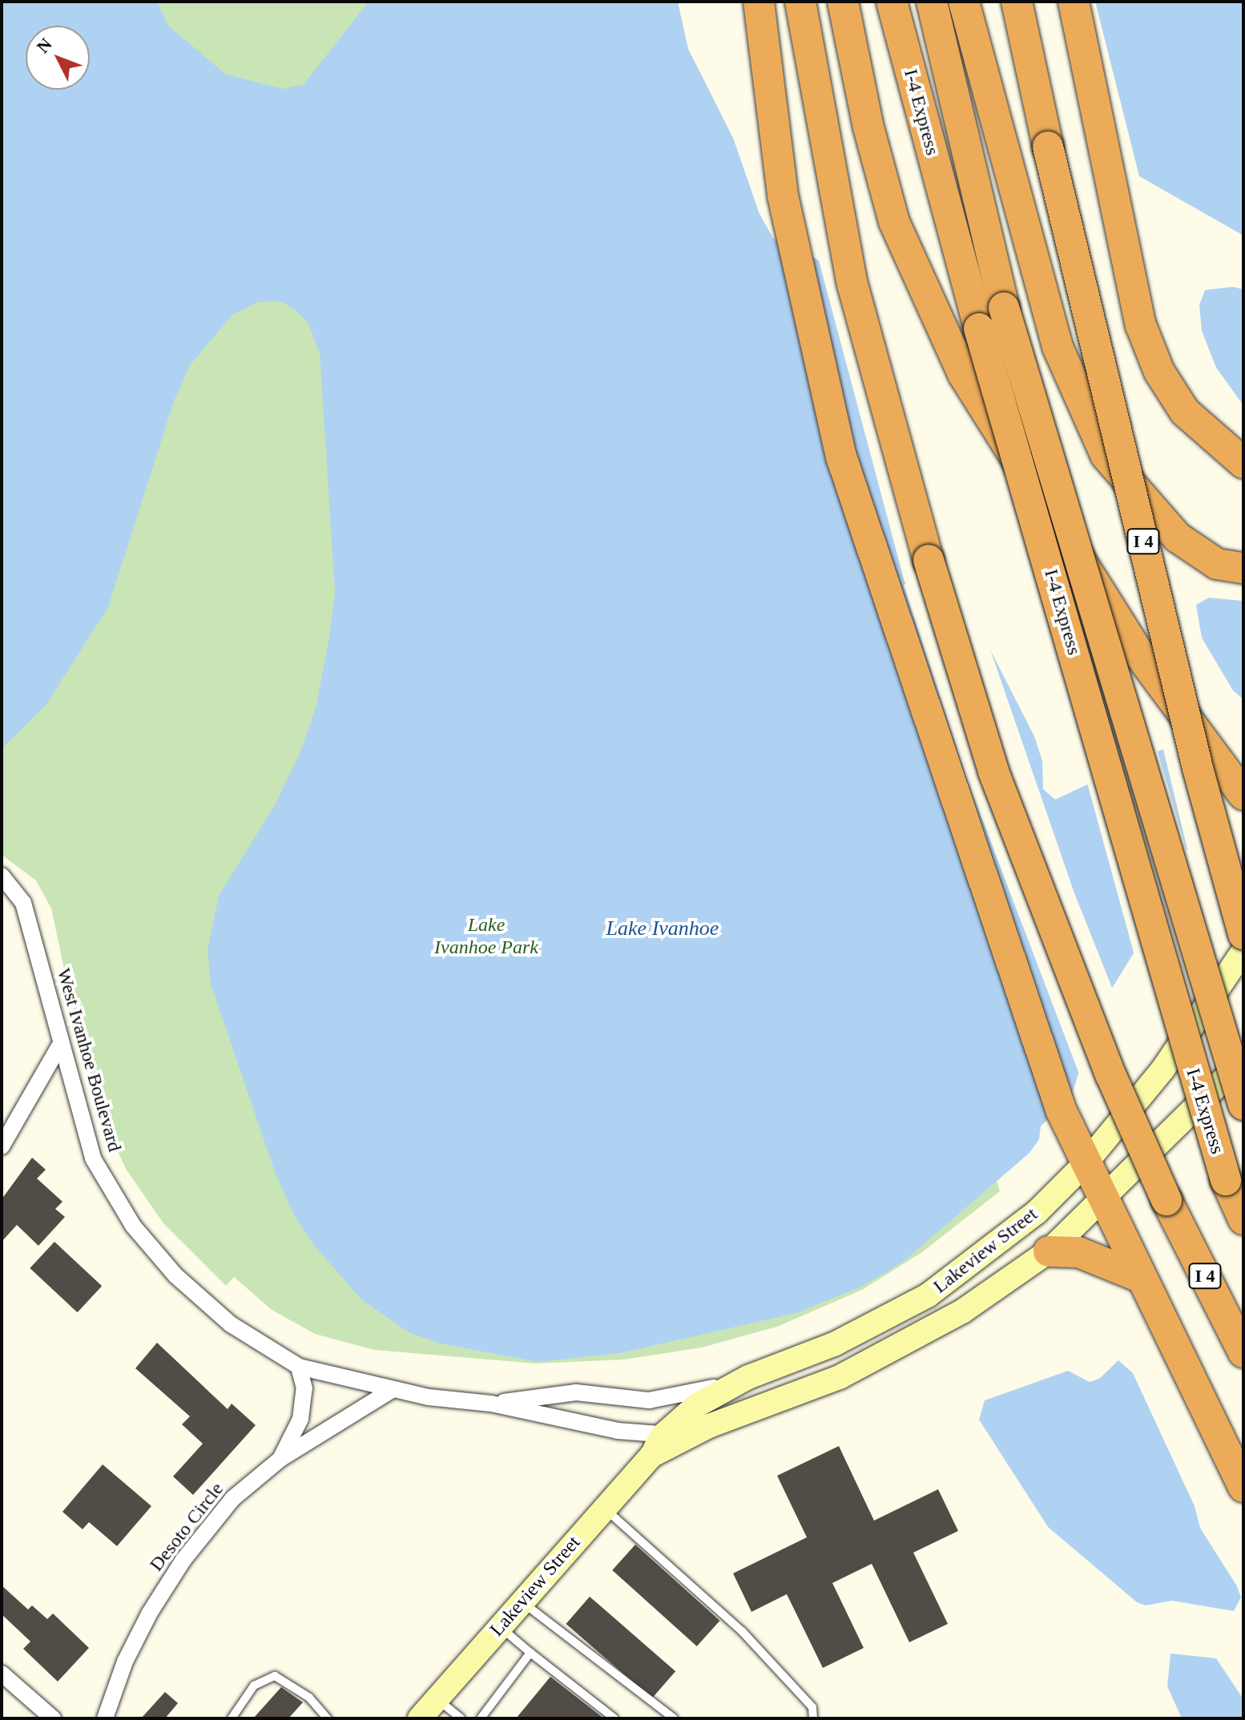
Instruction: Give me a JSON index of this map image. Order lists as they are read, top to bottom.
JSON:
{
  "streets": {
    "highway": ["I-4 Express", "I 4"],
    "street": ["West Ivanhoe Boulevard", "Lakeview Street", "Desoto Circle"]
  },
  "crossings": [
    ["West Ivanhoe Boulevard", "Lakeview Street"],
    ["West Ivanhoe Boulevard", "Desoto Circle"]
  ],
  "water": ["Lake Ivanhoe"],
  "parks": ["Lake Ivanhoe Park"],
  "north": "top left"
}
